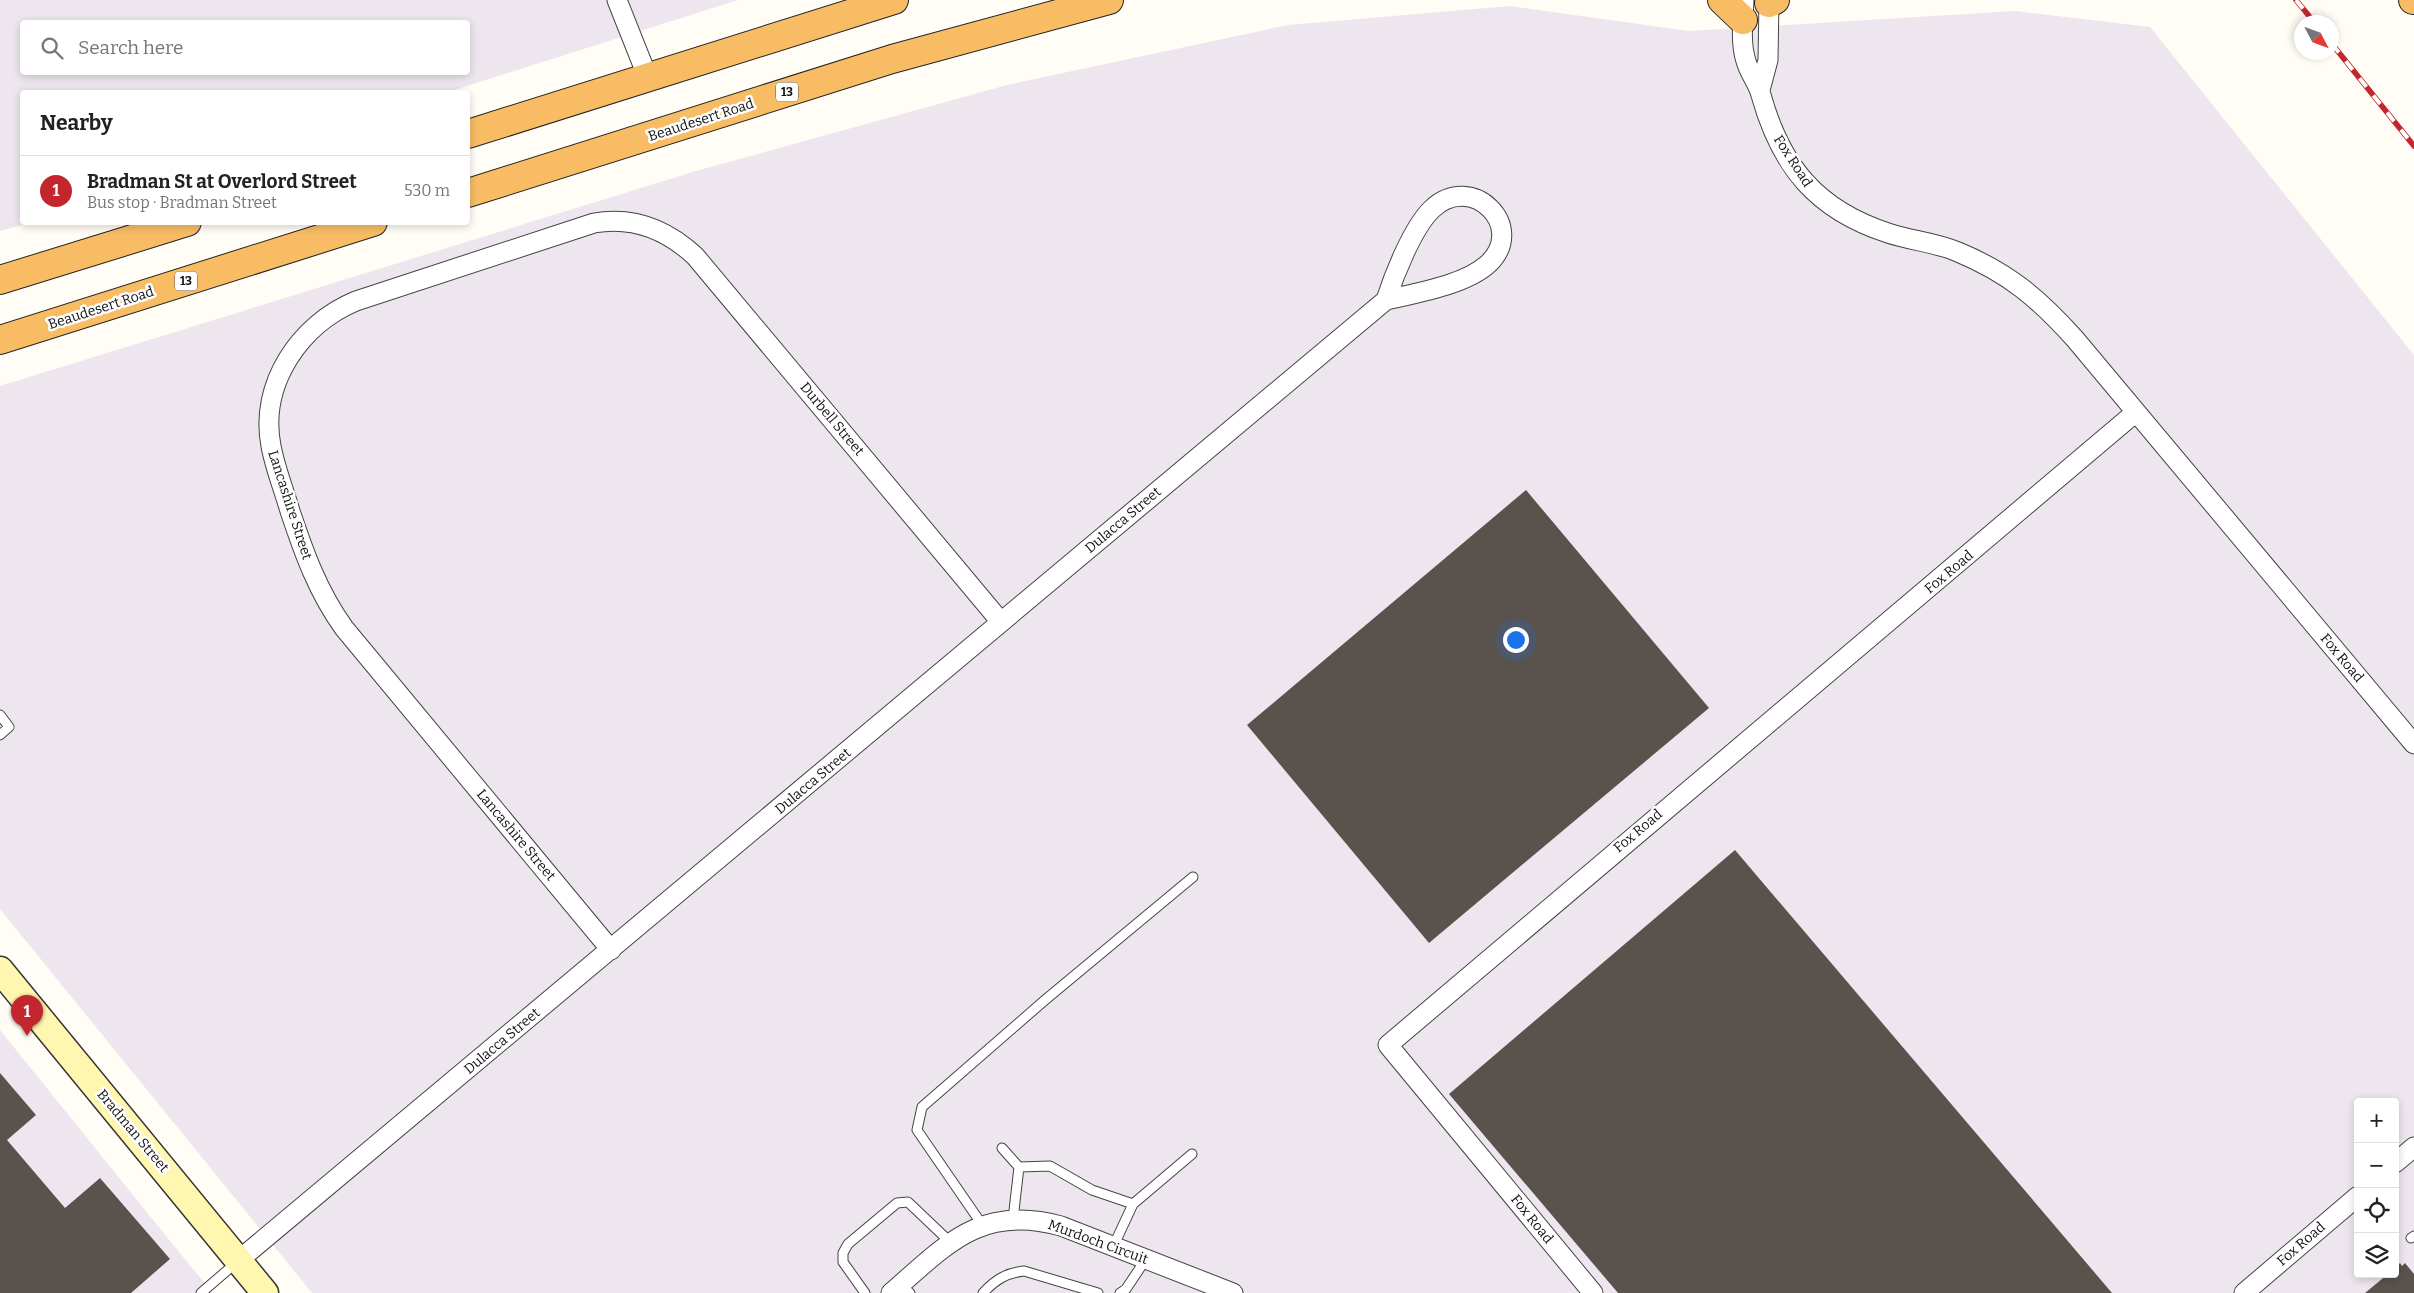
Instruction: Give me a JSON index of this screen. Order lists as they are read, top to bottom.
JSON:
{
  "streets": {
    "highway": ["13", "Beaudesert Road"],
    "main road": ["Bradman Street"],
    "street": [
      "Fox Road",
      "Durbell Street",
      "Lancashire Street",
      "Dulacca Street",
      "Murdoch Circuit"
    ]
  },
  "crossings": [
    ["Durbell Street", "Lancashire Street"],
    ["Durbell Street", "Dulacca Street"],
    ["Lancashire Street", "Dulacca Street"],
    ["Dulacca Street", "Bradman Street"]
  ],
  "north": "bottom right",
  "page": {
    "search": "Search here",
    "heading": "Nearby",
    "list": [
      {
        "mark": "1",
        "name": "Bradman St at Overlord Street",
        "note": "Bus stop · Bradman Street",
        "value": "530 m"
      }
    ],
    "pins": "1",
    "map_buttons": ["+", "−"]
  }
}
